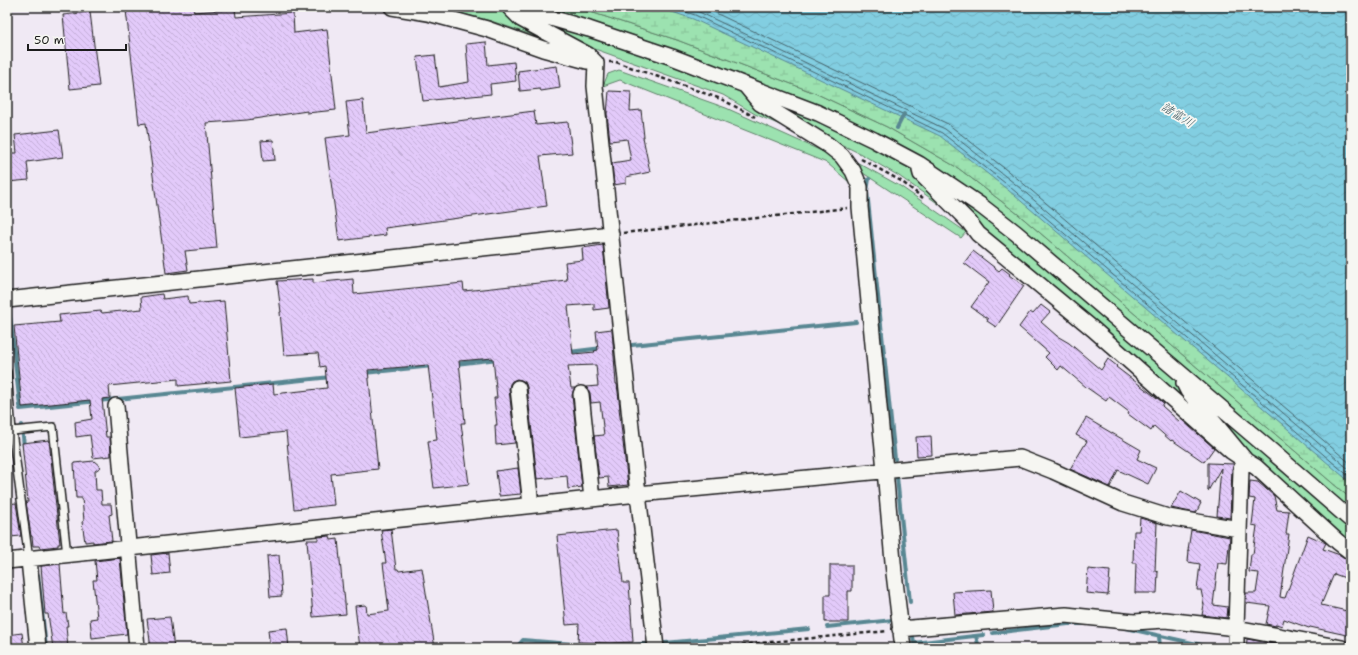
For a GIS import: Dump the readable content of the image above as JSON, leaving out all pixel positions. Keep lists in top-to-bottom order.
{
  "water": ["諸富川"],
  "scale_bar": "50 m"
}
